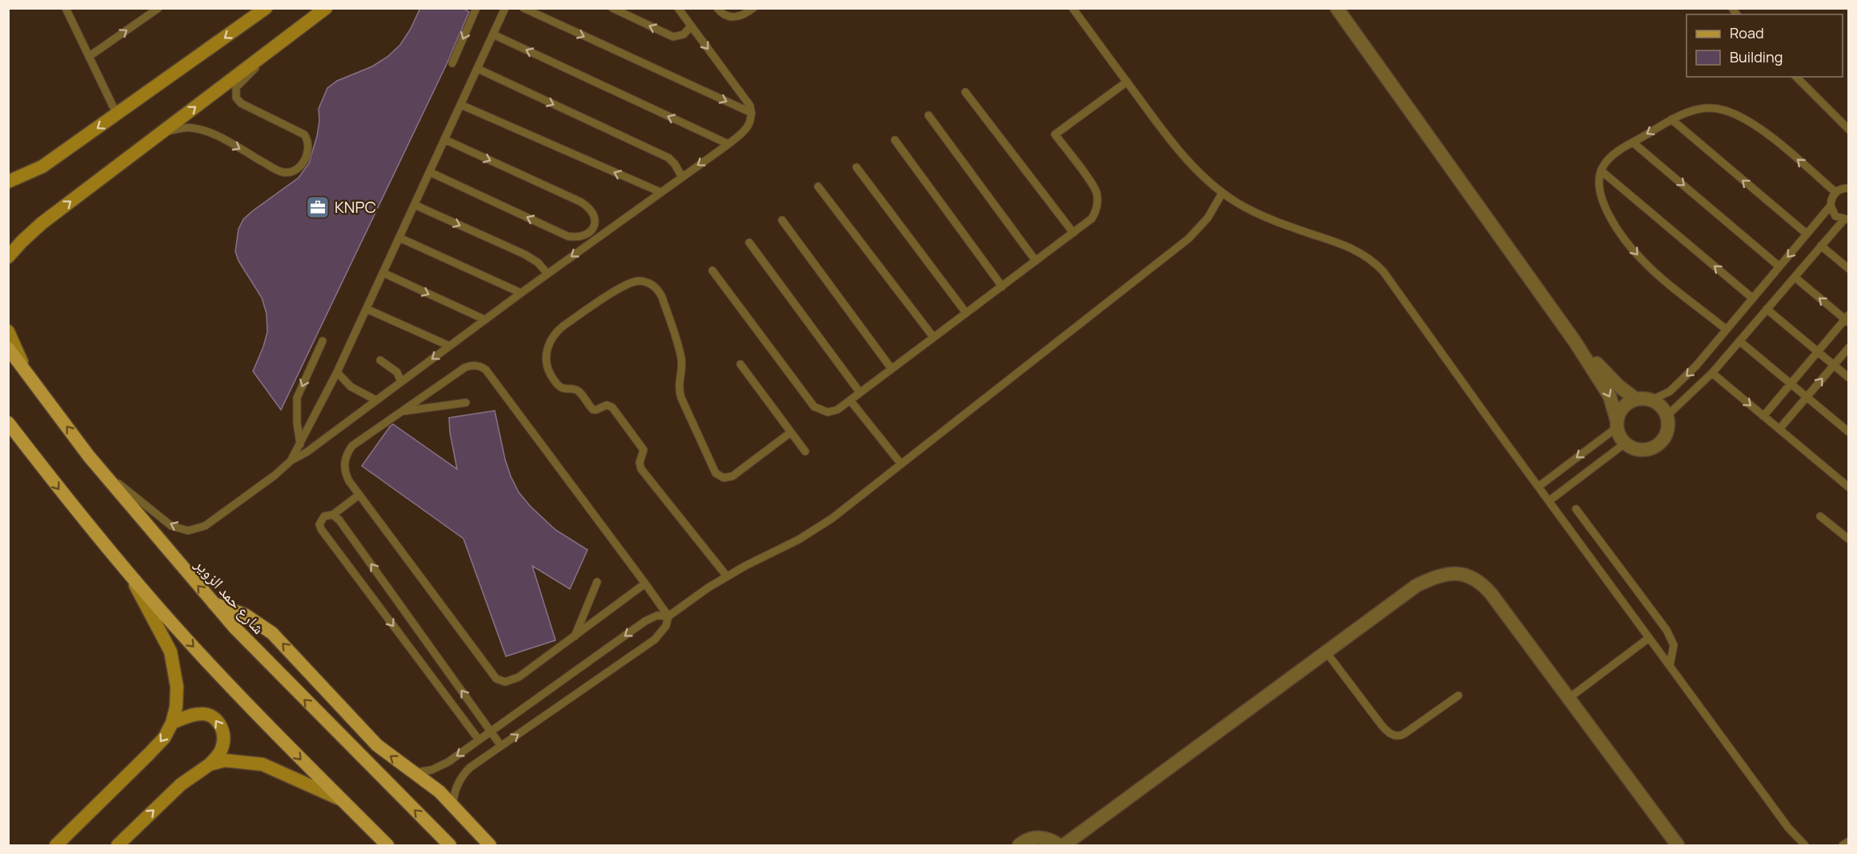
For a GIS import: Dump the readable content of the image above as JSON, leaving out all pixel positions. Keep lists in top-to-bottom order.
{
  "streets": {
    "main road": ["شارع حمد الزوير"]
  },
  "places": {
    "office": ["KNPC"]
  },
  "legend": ["Road", "Building"]
}
